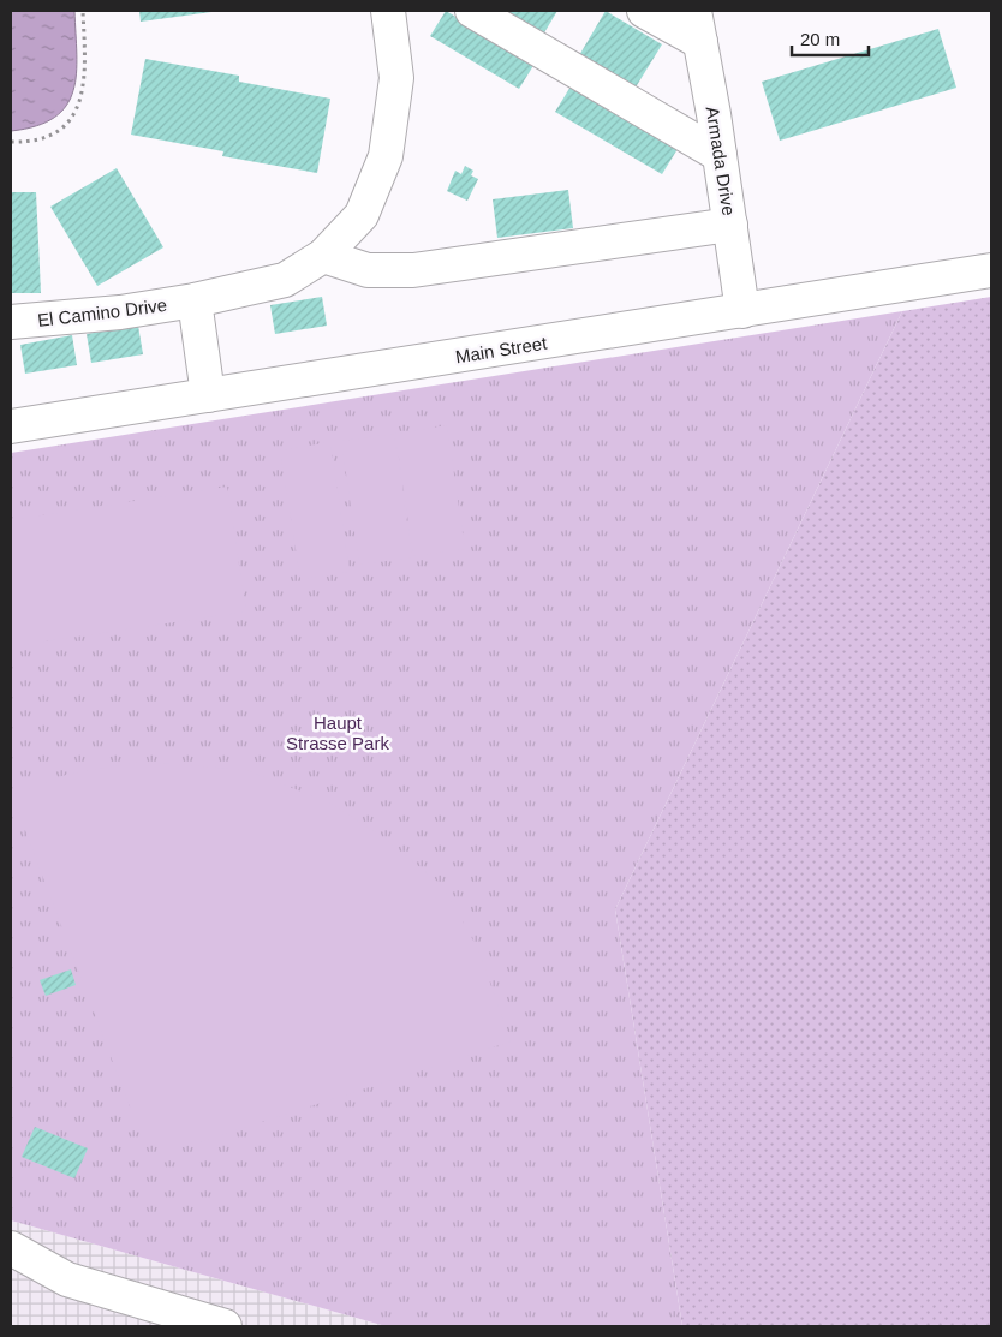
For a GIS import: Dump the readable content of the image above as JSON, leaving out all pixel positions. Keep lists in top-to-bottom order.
{
  "streets": {
    "street": ["Armada Drive", "El Camino Drive", "Main Street"]
  },
  "crossings": [
    ["Armada Drive", "Main Street"]
  ],
  "parks": ["Haupt Strasse Park"],
  "scale_bar": "20 m"
}
